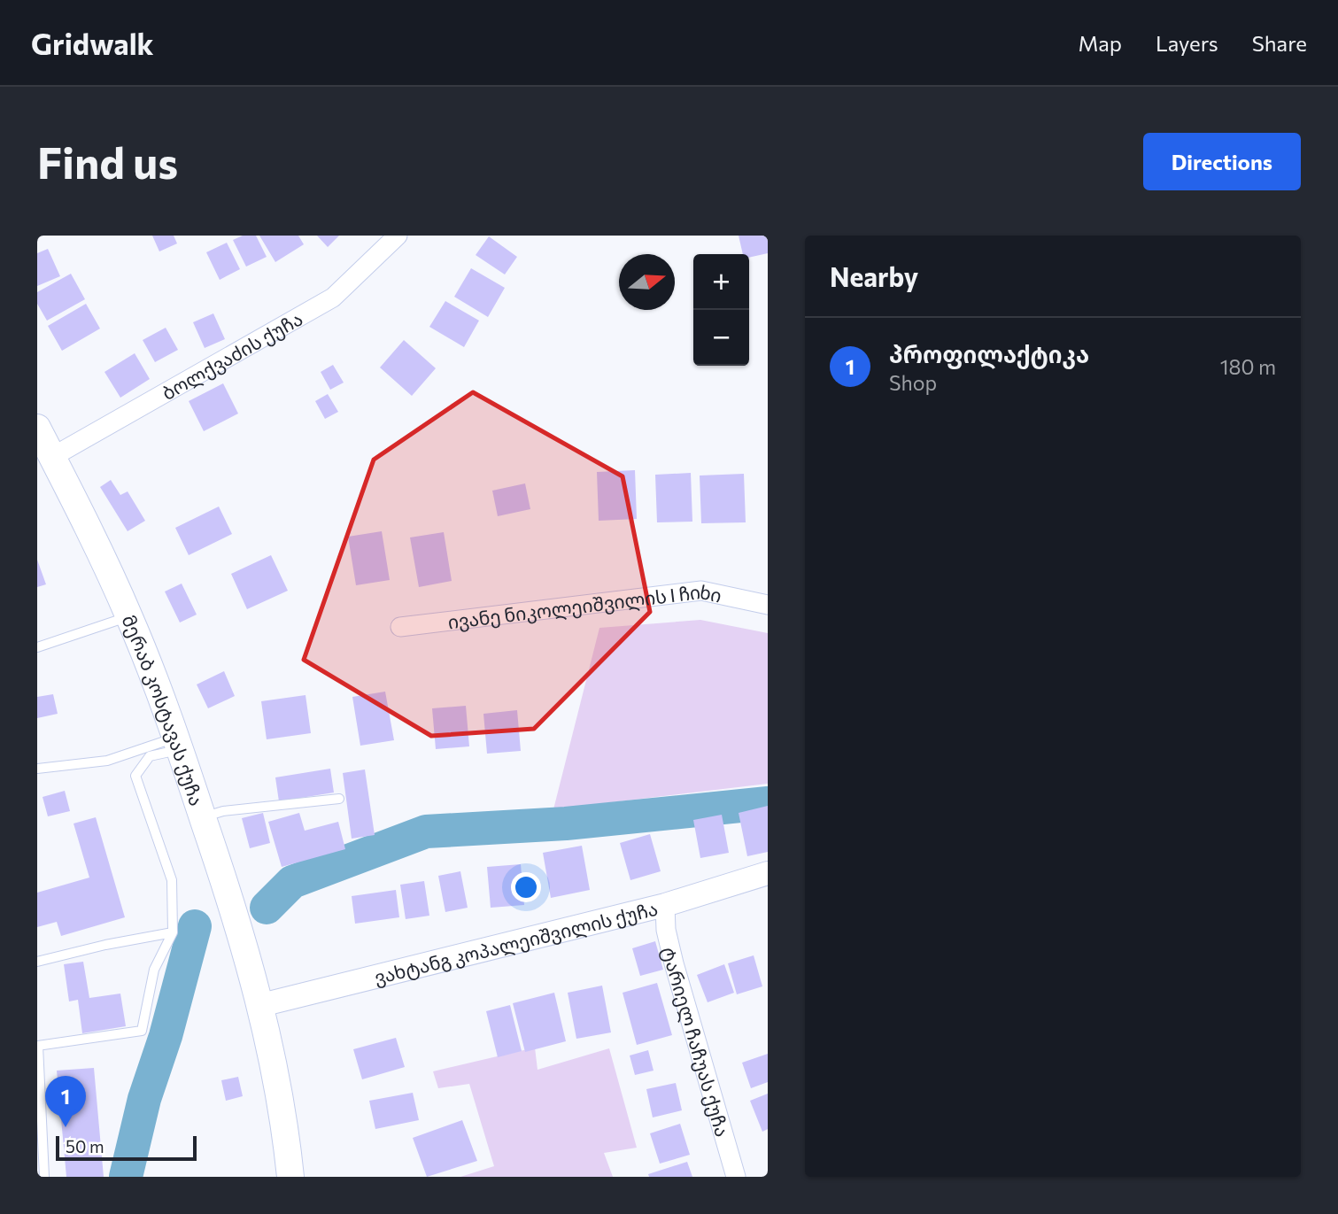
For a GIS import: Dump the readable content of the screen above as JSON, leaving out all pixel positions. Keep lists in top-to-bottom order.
{
  "streets": {
    "main road": ["მერაბ კოსტავას ქუჩა"],
    "street": [
      "ბოლქვაძის ქუჩა",
      "ივანე ნიკოლეიშვილის I ჩიხი",
      "ვახტანგ კოპალეიშვილის ქუჩა",
      "ტარიელ ჩაჩუას ქუჩა"
    ]
  },
  "crossings": [
    ["ბოლქვაძის ქუჩა", "მერაბ კოსტავას ქუჩა"],
    ["მერაბ კოსტავას ქუჩა", "ვახტანგ კოპალეიშვილის ქუჩა"],
    ["ვახტანგ კოპალეიშვილის ქუჩა", "ტარიელ ჩაჩუას ქუჩა"]
  ],
  "scale_bar": "50 m",
  "north": "right",
  "page": {
    "header": "Gridwalk",
    "nav": ["Map", "Layers", "Share"],
    "buttons": "Directions",
    "title": "Find us",
    "heading": "Nearby",
    "map_buttons": ["+", "−"],
    "list": [
      {
        "mark": "1",
        "name": "პროფილაქტიკა",
        "note": "Shop",
        "value": "180 m"
      }
    ],
    "pins": "1",
    "scale": "50 m"
  }
}
